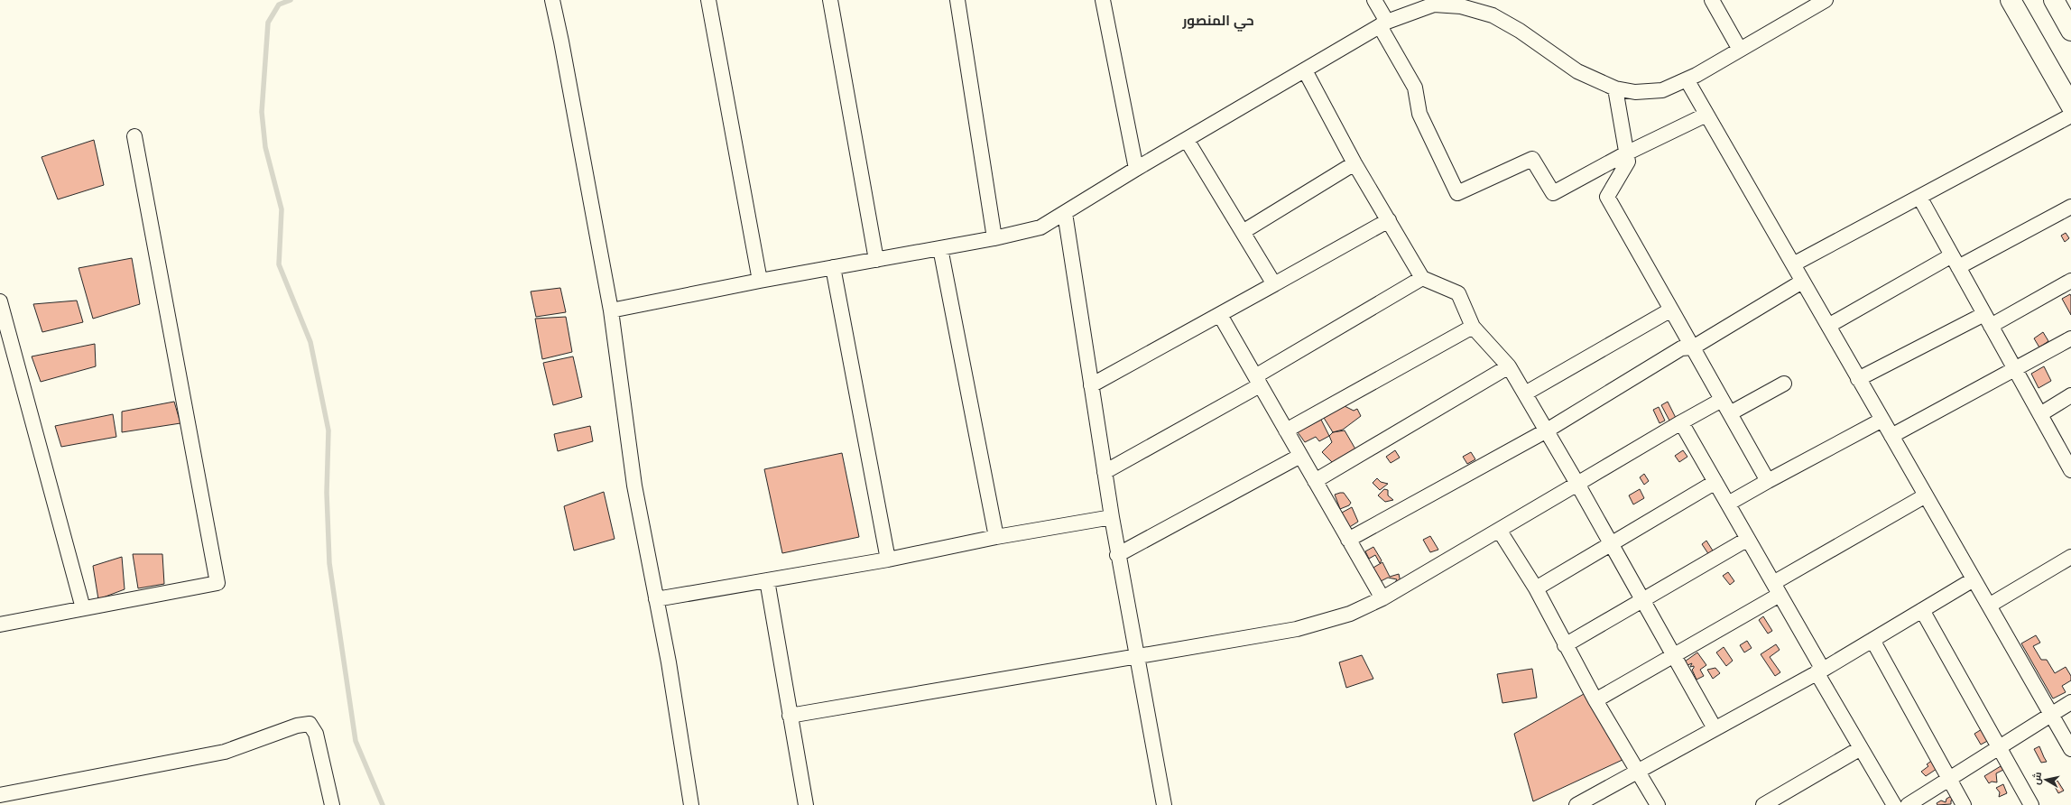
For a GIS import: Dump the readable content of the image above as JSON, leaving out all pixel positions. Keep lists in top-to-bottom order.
{
  "districts": ["حي المنصور"],
  "north": "left"
}
